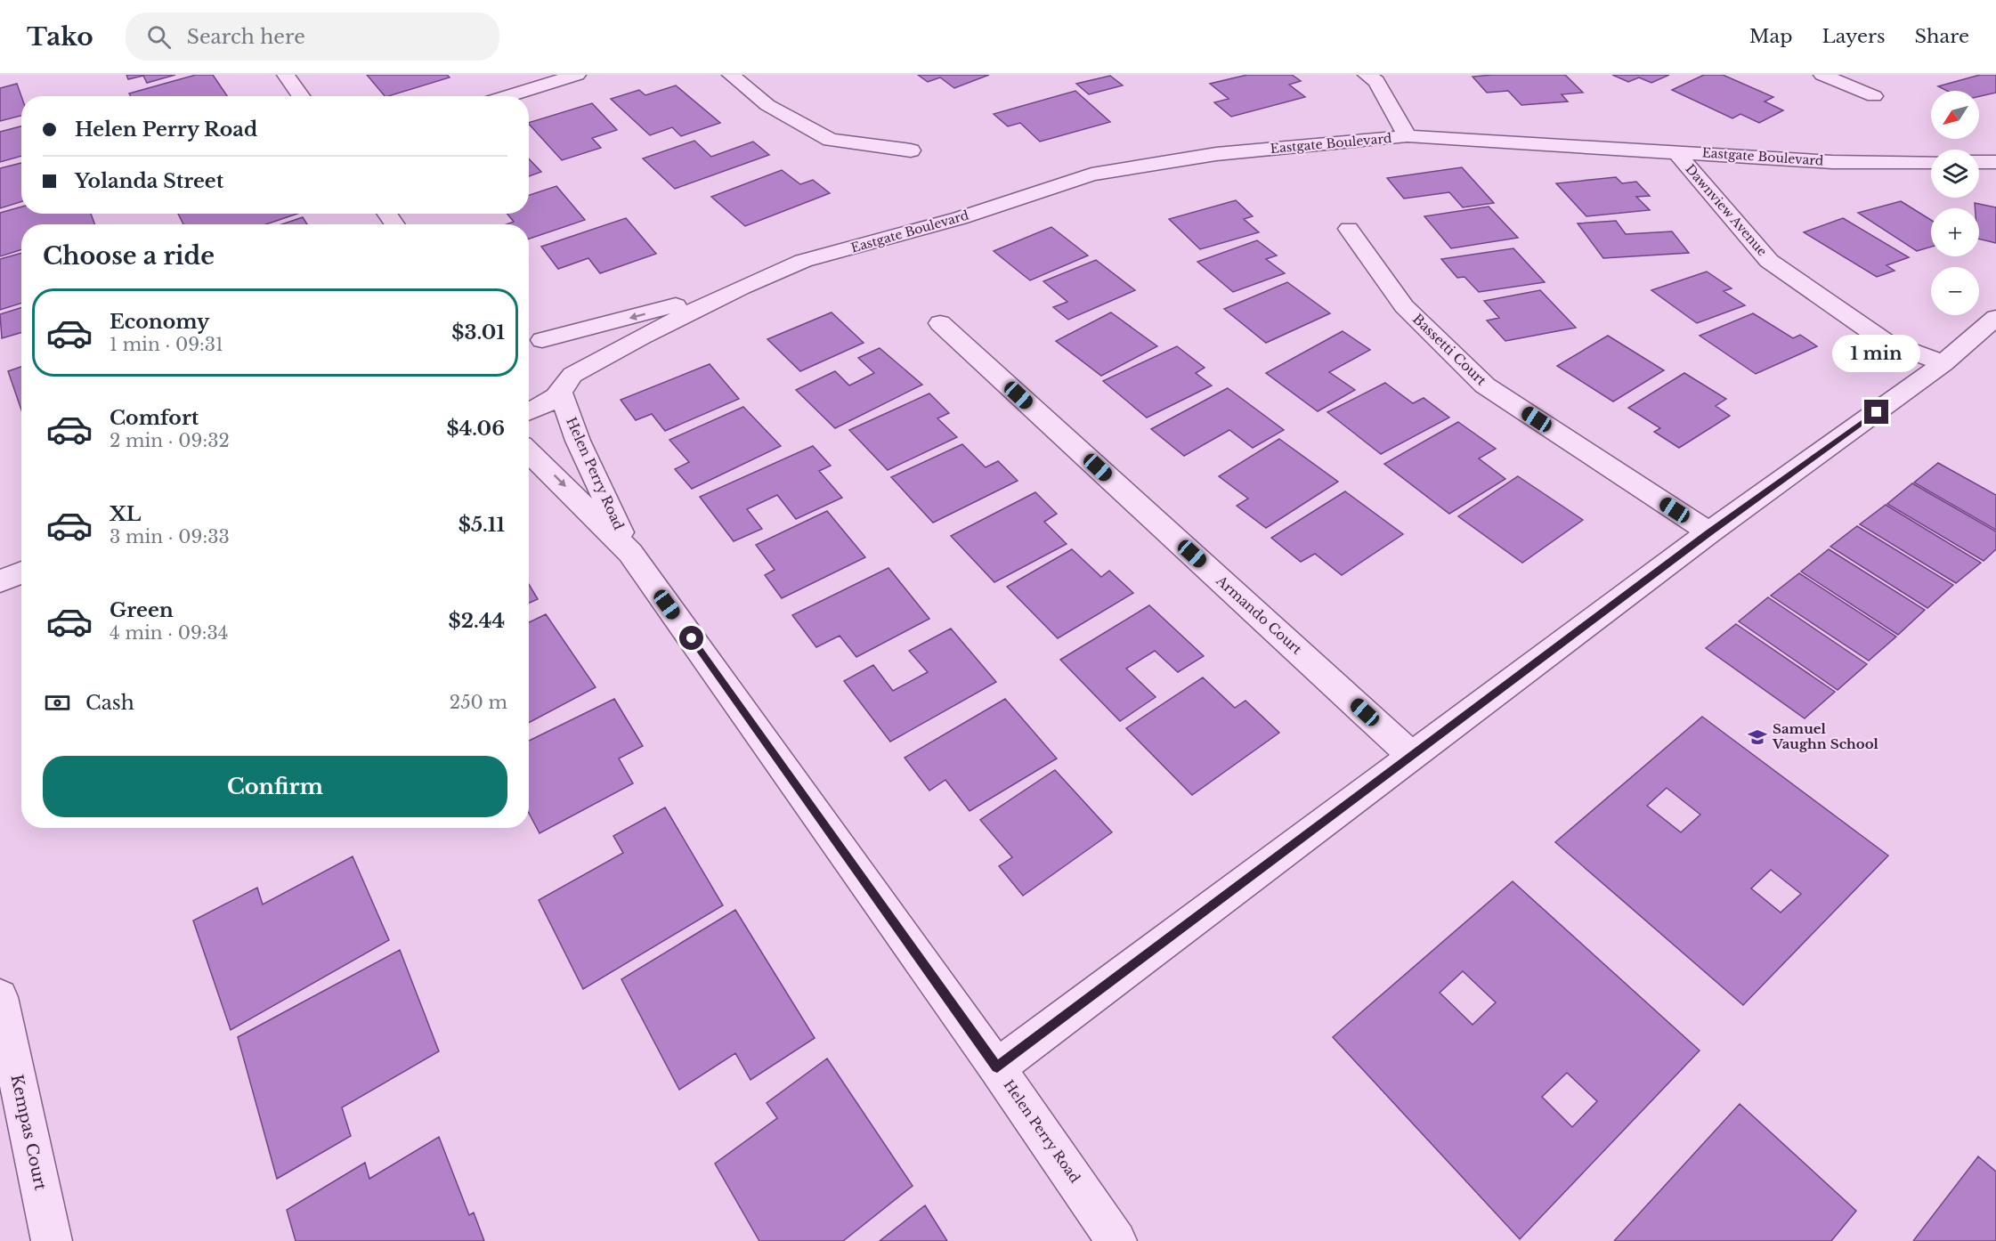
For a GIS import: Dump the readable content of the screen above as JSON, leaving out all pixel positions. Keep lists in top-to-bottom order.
{
  "streets": {
    "street": [
      "Eastgate Boulevard",
      "Dawnview Avenue",
      "Bassetti Court",
      "Helen Perry Road",
      "Armando Court",
      "Kempas Court"
    ]
  },
  "crossings": [
    ["Eastgate Boulevard", "Dawnview Avenue"],
    ["Eastgate Boulevard", "Helen Perry Road"]
  ],
  "places": {
    "school or university": ["Samuel Vaughn School"]
  },
  "north": "bottom left",
  "page": {
    "header": "Tako",
    "search": "Search here",
    "nav": ["Map", "Layers", "Share"],
    "map_buttons": ["+", "−"],
    "banner": ["Helen Perry Road", "Yolanda Street"],
    "heading": "Choose a ride",
    "list": [
      {
        "name": "Economy",
        "note": "1 min · 09:31",
        "value": "$3.01"
      },
      {
        "name": "Comfort",
        "note": "2 min · 09:32",
        "value": "$4.06"
      },
      {
        "name": "XL",
        "note": "3 min · 09:33",
        "value": "$5.11"
      },
      {
        "name": "Green",
        "note": "4 min · 09:34",
        "value": "$2.44"
      }
    ],
    "bubble": "1 min",
    "pay": ["Cash", "250 m"],
    "buttons": "Confirm"
  }
}
